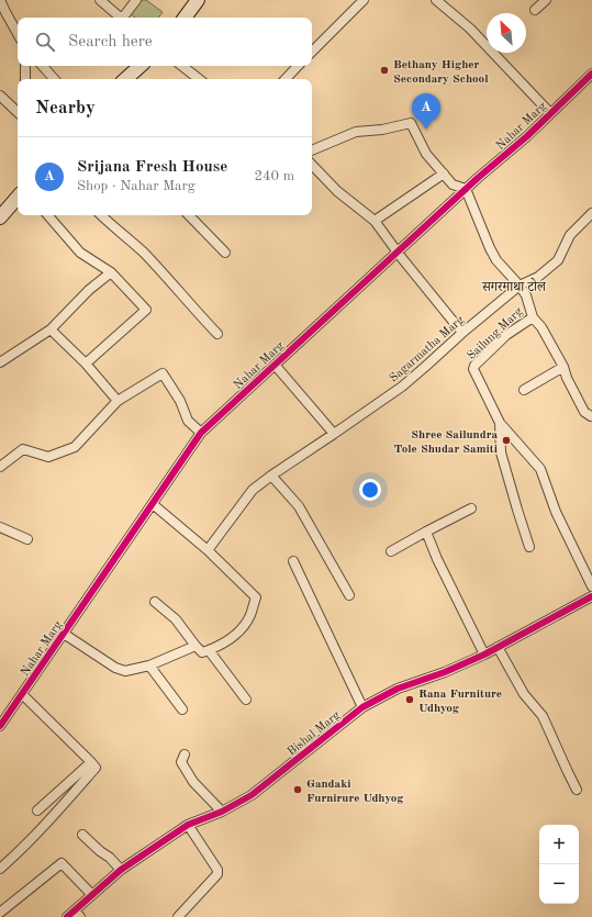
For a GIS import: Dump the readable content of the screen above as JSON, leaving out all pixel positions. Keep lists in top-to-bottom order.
{
  "streets": {
    "street": [
      "Nahar Marg",
      "Sailung Marg",
      "Sagarmatha Marg",
      "Bishal Marg"
    ]
  },
  "crossings": [
    ["Nahar Marg", "Sailung Marg"],
    ["Sailung Marg", "Sagarmatha Marg"]
  ],
  "districts": ["सगरमाथा टोल"],
  "places": [
    "Bethany Higher Secondary School",
    "Shree Sailundra Tole Shudar Samiti",
    "Rana Furniture Udhyog",
    "Gandaki Furnirure Udhyog"
  ],
  "north": "top left",
  "page": {
    "search": "Search here",
    "heading": "Nearby",
    "pins": "A",
    "list": [
      {
        "mark": "A",
        "name": "Srijana Fresh House",
        "note": "Shop · Nahar Marg",
        "value": "240 m"
      }
    ],
    "map_buttons": ["+", "−"]
  }
}
